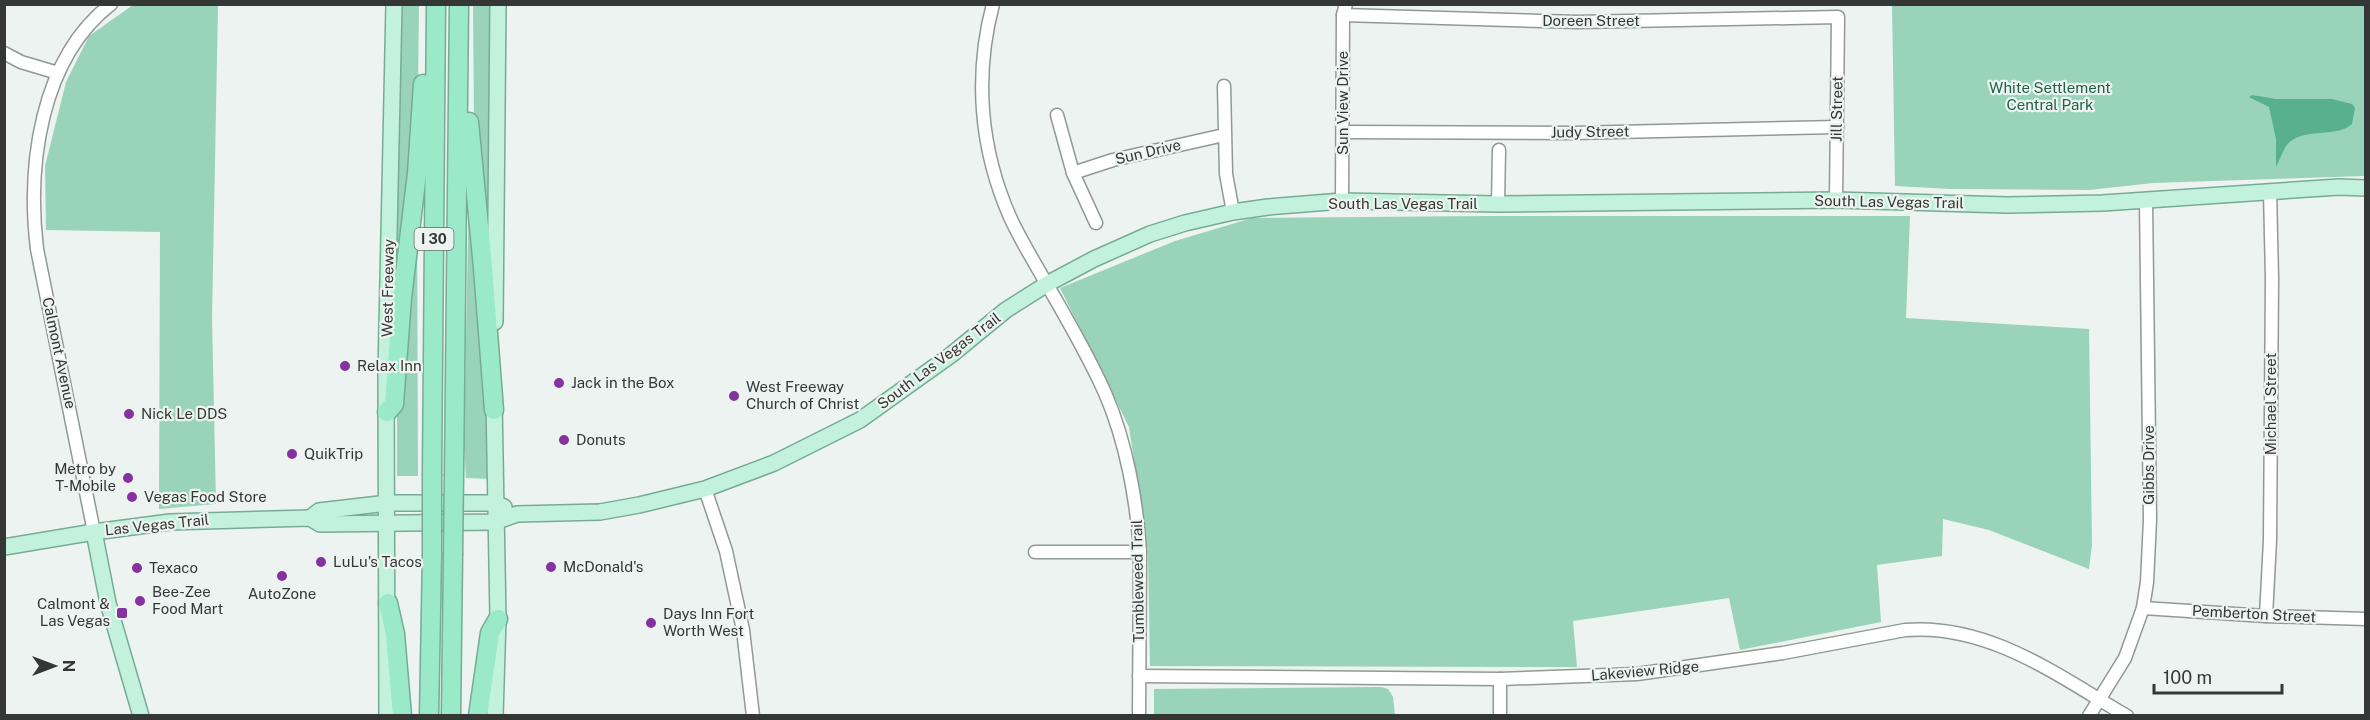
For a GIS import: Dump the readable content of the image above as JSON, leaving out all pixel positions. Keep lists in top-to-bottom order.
{
  "streets": {
    "highway": ["I 30"],
    "main road": [
      "South Las Vegas Trail",
      "West Freeway",
      "Calmont Avenue",
      "Las Vegas Trail"
    ],
    "street": [
      "Doreen Street",
      "Sun View Drive",
      "Jill Street",
      "Judy Street",
      "Sun Drive",
      "Michael Street",
      "Gibbs Drive",
      "Tumbleweed Trail",
      "Pemberton Street",
      "Lakeview Ridge"
    ]
  },
  "crossings": [
    ["Doreen Street", "Sun View Drive"],
    ["Doreen Street", "Jill Street"],
    ["Sun View Drive", "Judy Street"],
    ["Sun View Drive", "South Las Vegas Trail"],
    ["Jill Street", "Judy Street"],
    ["Jill Street", "South Las Vegas Trail"],
    ["South Las Vegas Trail", "Michael Street"],
    ["South Las Vegas Trail", "Gibbs Drive"],
    ["South Las Vegas Trail", "Las Vegas Trail"],
    ["South Las Vegas Trail", "Tumbleweed Trail"],
    ["West Freeway", "Las Vegas Trail"],
    ["Calmont Avenue", "Las Vegas Trail"],
    ["Michael Street", "Pemberton Street"],
    ["Gibbs Drive", "Pemberton Street"],
    ["Gibbs Drive", "Lakeview Ridge"],
    ["Tumbleweed Trail", "Lakeview Ridge"]
  ],
  "parks": ["White Settlement Central Park"],
  "places": {
    "other": [
      "Relax Inn",
      "Jack in the Box",
      "West Freeway Church of Christ",
      "Nick Le DDS",
      "Donuts",
      "QuikTrip",
      "Metro by T-Mobile",
      "Vegas Food Store",
      "LuLu's Tacos",
      "McDonald's",
      "Texaco",
      "AutoZone",
      "Bee-Zee Food Mart",
      "Days Inn Fort Worth West"
    ],
    "transit": ["Calmont & Las Vegas"]
  },
  "scale_bar": "100 m",
  "north": "right"
}
